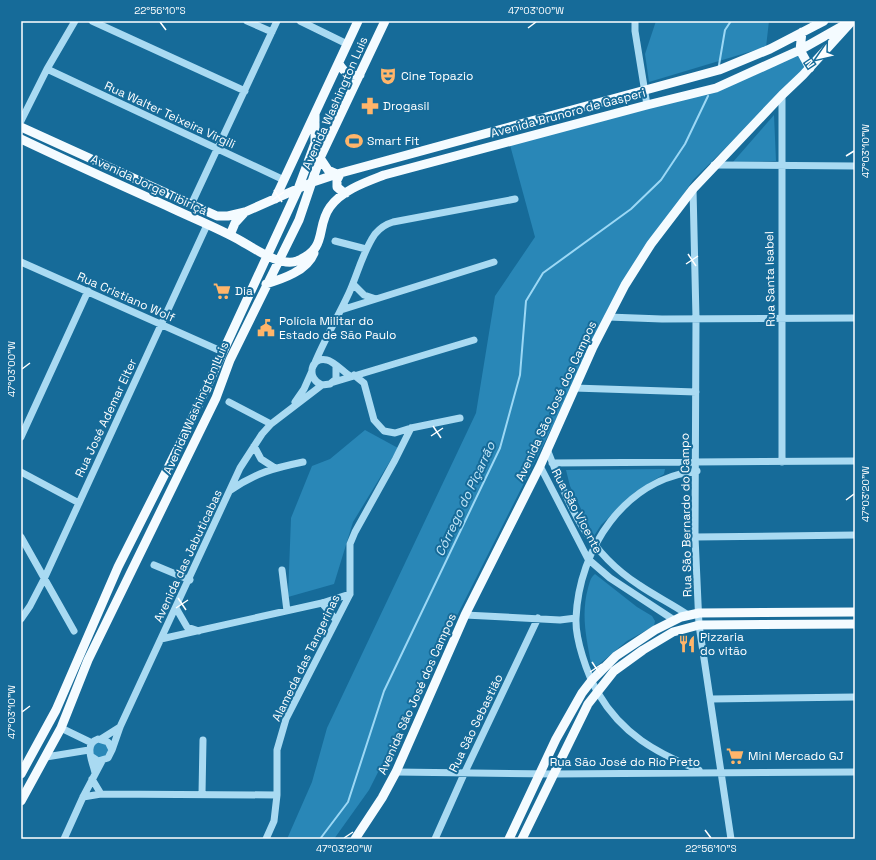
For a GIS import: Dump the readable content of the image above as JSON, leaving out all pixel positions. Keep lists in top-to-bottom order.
{
  "streets": {
    "main road": [
      "Avenida Washington Luis",
      "Avenida Brunoro de Gasperi",
      "Avenida Jorge Tibiriçá",
      "Avenida São José dos Campos"
    ],
    "street": [
      "Rua Walter Teixeira Virgili",
      "Rua Santa Isabel",
      "Rua Cristiano Wolf",
      "Rua José Ademar Elter",
      "Rua São Vicente",
      "Rua São Bernardo do Campo",
      "Avenida das Jabuticabas",
      "Alameda das Tangerinas",
      "Rua São Sebastião",
      "Rua São José do Rio Preto"
    ]
  },
  "crossings": [
    ["Avenida Washington Luis", "Avenida Brunoro de Gasperi"],
    ["Avenida Washington Luis", "Avenida Jorge Tibiriçá"],
    ["Avenida Washington Luis", "Rua Cristiano Wolf"],
    ["Avenida Brunoro de Gasperi", "Avenida Jorge Tibiriçá"],
    ["Avenida Brunoro de Gasperi", "Avenida São José dos Campos"],
    ["Avenida Jorge Tibiriçá", "Rua José Ademar Elter"],
    ["Rua Santa Isabel", "Avenida São José dos Campos"],
    ["Rua Cristiano Wolf", "Rua José Ademar Elter"],
    ["Avenida São José dos Campos", "Rua São Vicente"],
    ["Avenida São José dos Campos", "Rua São Bernardo do Campo"],
    ["Avenida São José dos Campos", "Rua São José do Rio Preto"],
    ["Rua São Bernardo do Campo", "Rua São José do Rio Preto"],
    ["Rua São Sebastião", "Rua São José do Rio Preto"]
  ],
  "water": ["Córrego do Piçarrão"],
  "places": {
    "theatre": ["Cine Topazio"],
    "pharmacy": ["Drogasil"],
    "sports": ["Smart Fit"],
    "supermarket": ["Dia", "Mini Mercado GJ"],
    "public building": ["Polícia Militar do Estado de São Paulo"],
    "restaurant": ["Pizzaria do vitão"]
  },
  "north": "bottom left",
  "coordinates": [
    "22°56'10\"S",
    "47°03'00\"W",
    "47°03'10\"W",
    "47°03'20\"W"
  ]
}
